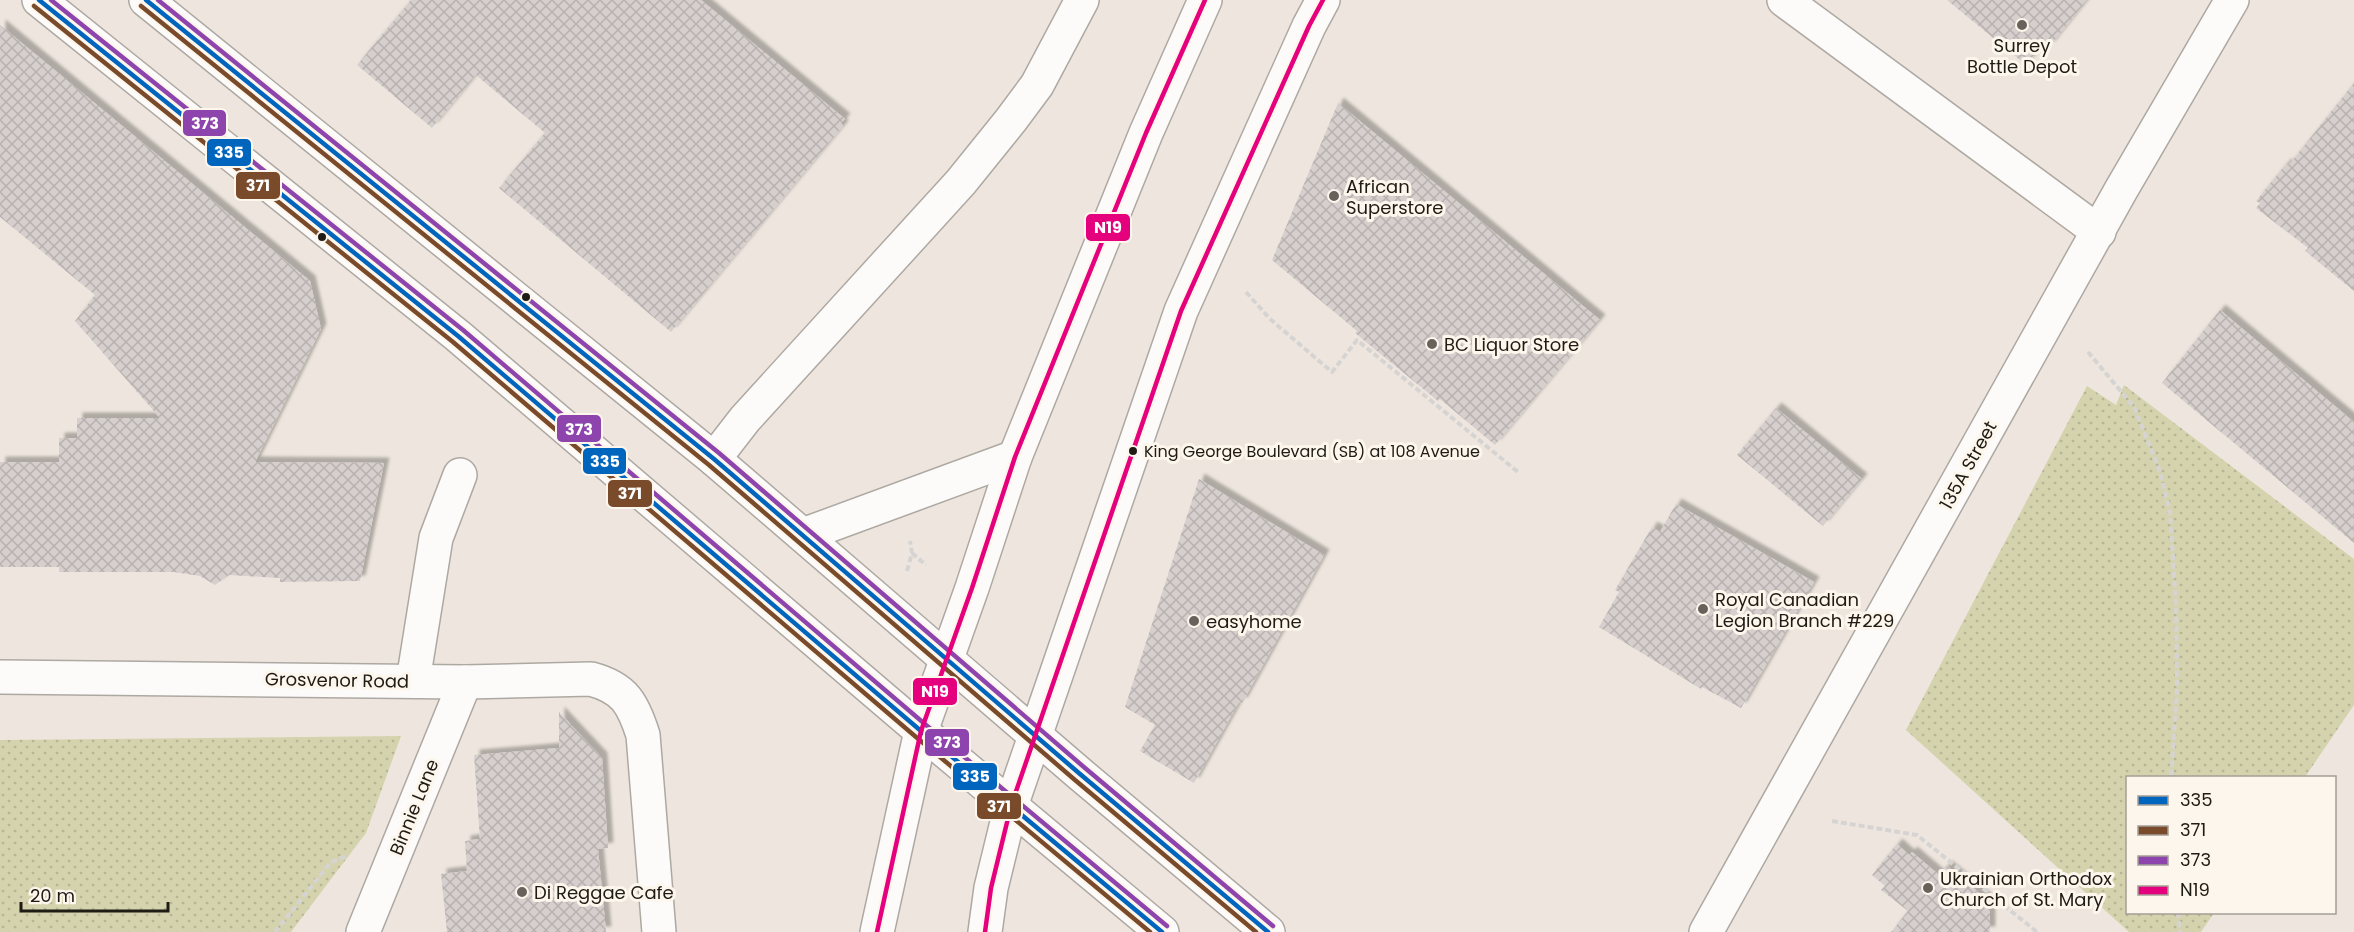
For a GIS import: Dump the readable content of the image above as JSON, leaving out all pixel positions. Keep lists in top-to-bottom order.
{
  "streets": {
    "main road": ["135A Street", "Grosvenor Road", "Binnie Lane"]
  },
  "crossings": [
    ["Grosvenor Road", "Binnie Lane"]
  ],
  "places": [
    "Surrey Bottle Depot",
    "African Superstore",
    "BC Liquor Store",
    "King George Boulevard (SB) at 108 Avenue",
    "Royal Canadian Legion Branch #229",
    "easyhome",
    "Ukrainian Orthodox Church of St. Mary",
    "Di Reggae Cafe"
  ],
  "lines": [
    "transit line 335",
    "transit line 373",
    "transit line N19",
    "transit line 371"
  ],
  "legend": [
    "335",
    "371",
    "373",
    "N19"
  ],
  "scale_bar": "20 m"
}
